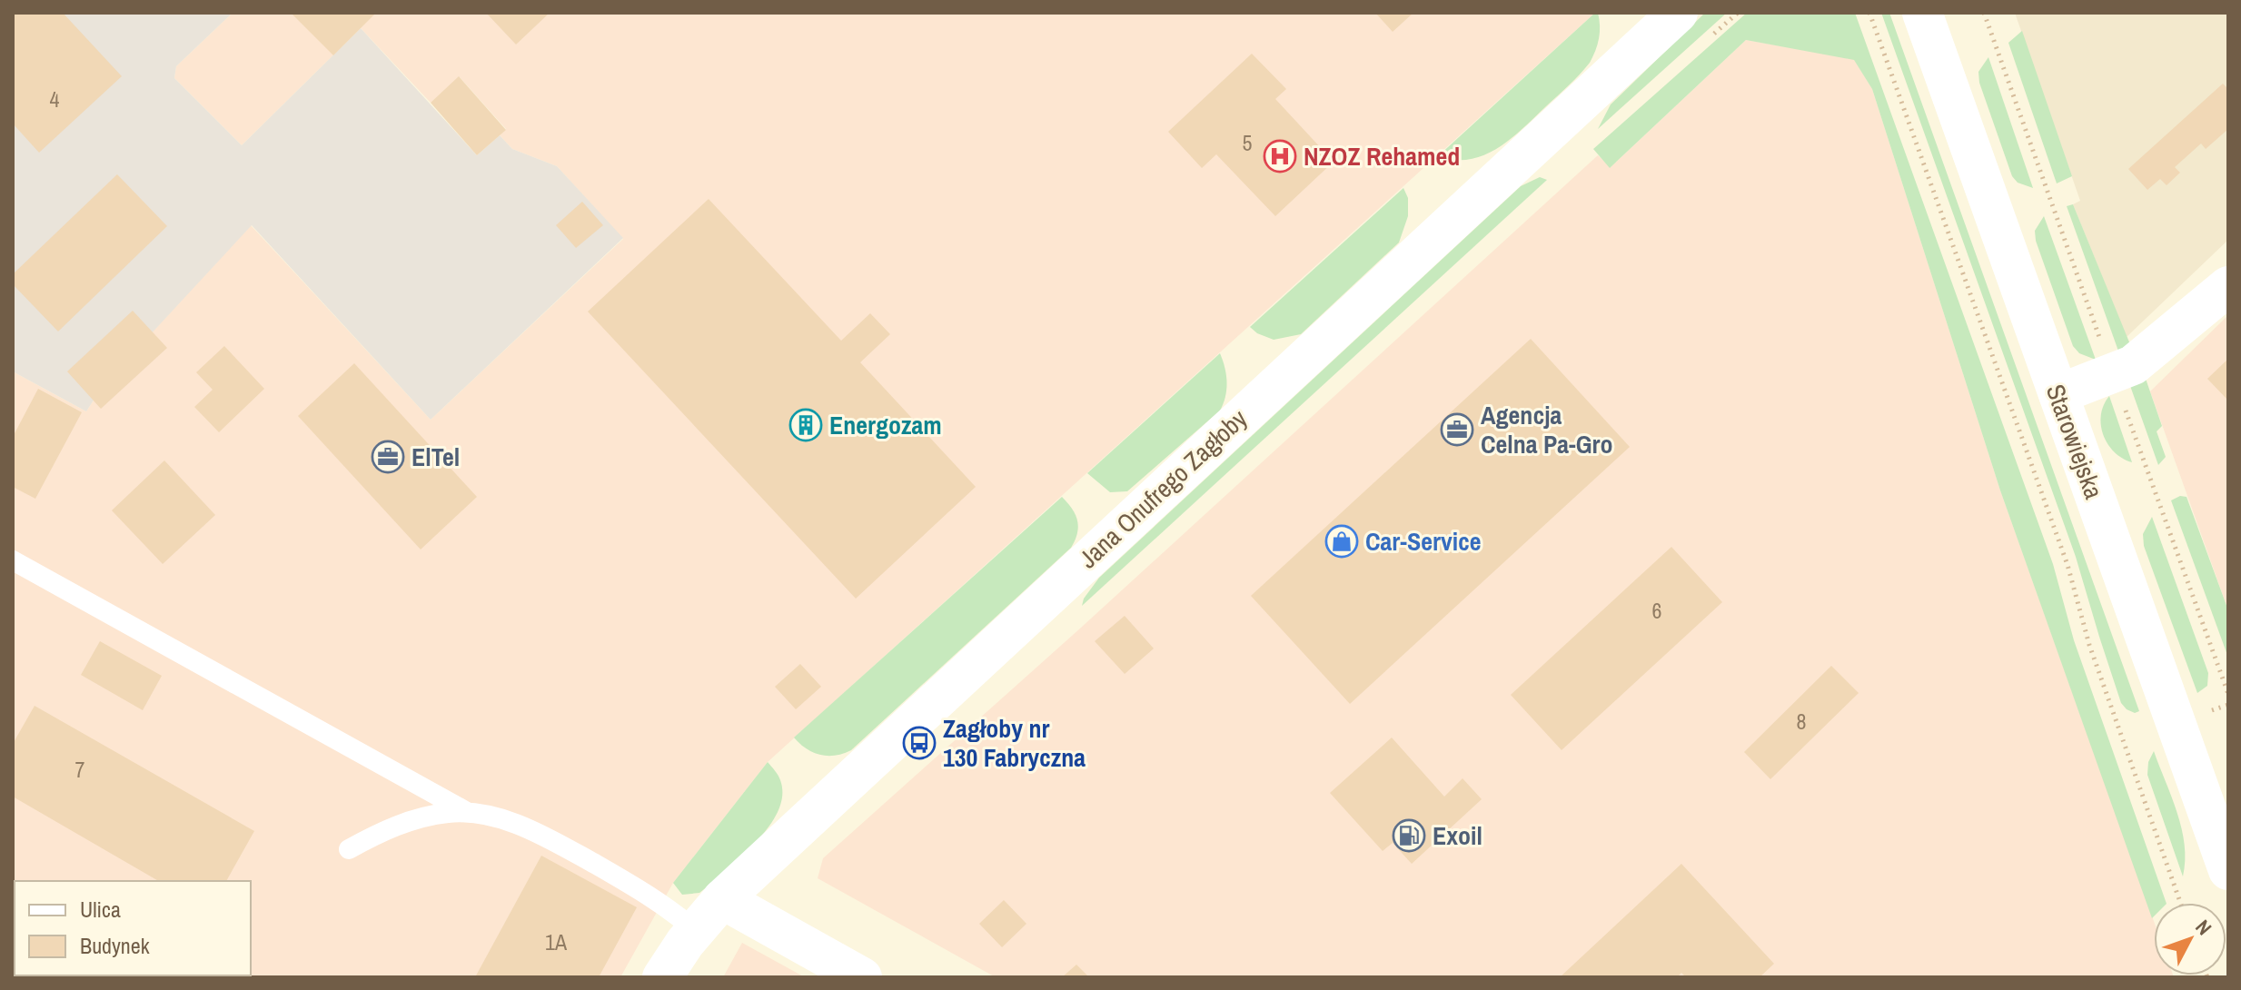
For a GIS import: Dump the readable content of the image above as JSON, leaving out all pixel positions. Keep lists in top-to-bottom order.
{
  "streets": {
    "street": ["Starowiejska", "Jana Onufrego Zagłoby"]
  },
  "places": {
    "hospital": ["NZOZ Rehamed"],
    "building": ["Energozam"],
    "office": ["Agencja Celna Pa-Gro", "ElTel"],
    "shop": ["Car-Service"],
    "bus stop": ["Zagłoby nr 130 Fabryczna"],
    "fuel station": ["Exoil"]
  },
  "house_numbers": [
    "4",
    "5",
    "6",
    "8",
    "7",
    "1A"
  ],
  "legend": ["Ulica", "Budynek"],
  "north": "top right"
}
